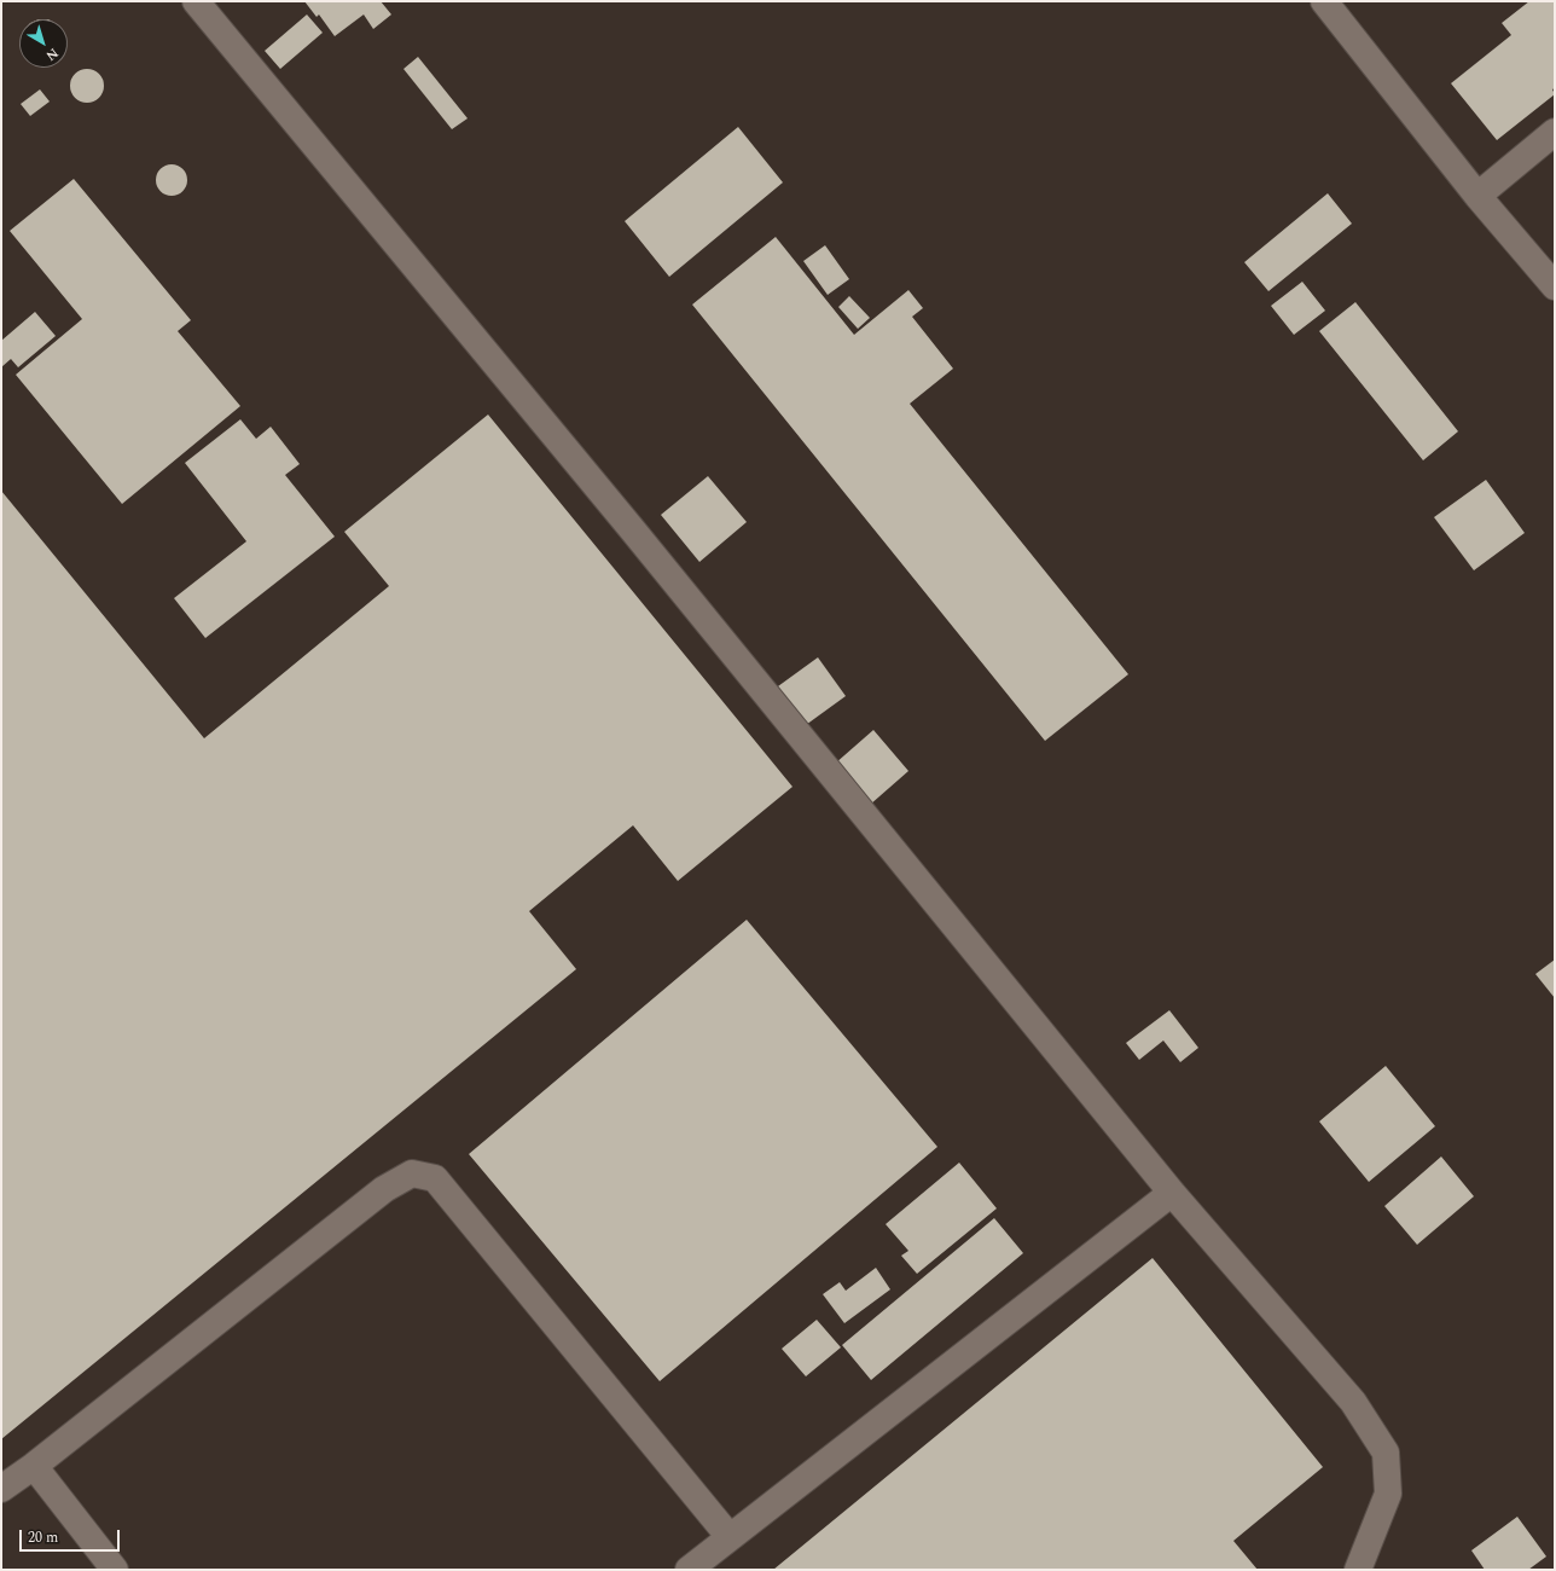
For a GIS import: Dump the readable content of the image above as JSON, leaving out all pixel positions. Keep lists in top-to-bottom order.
{
  "scale_bar": "20 m",
  "north": "bottom right"
}
